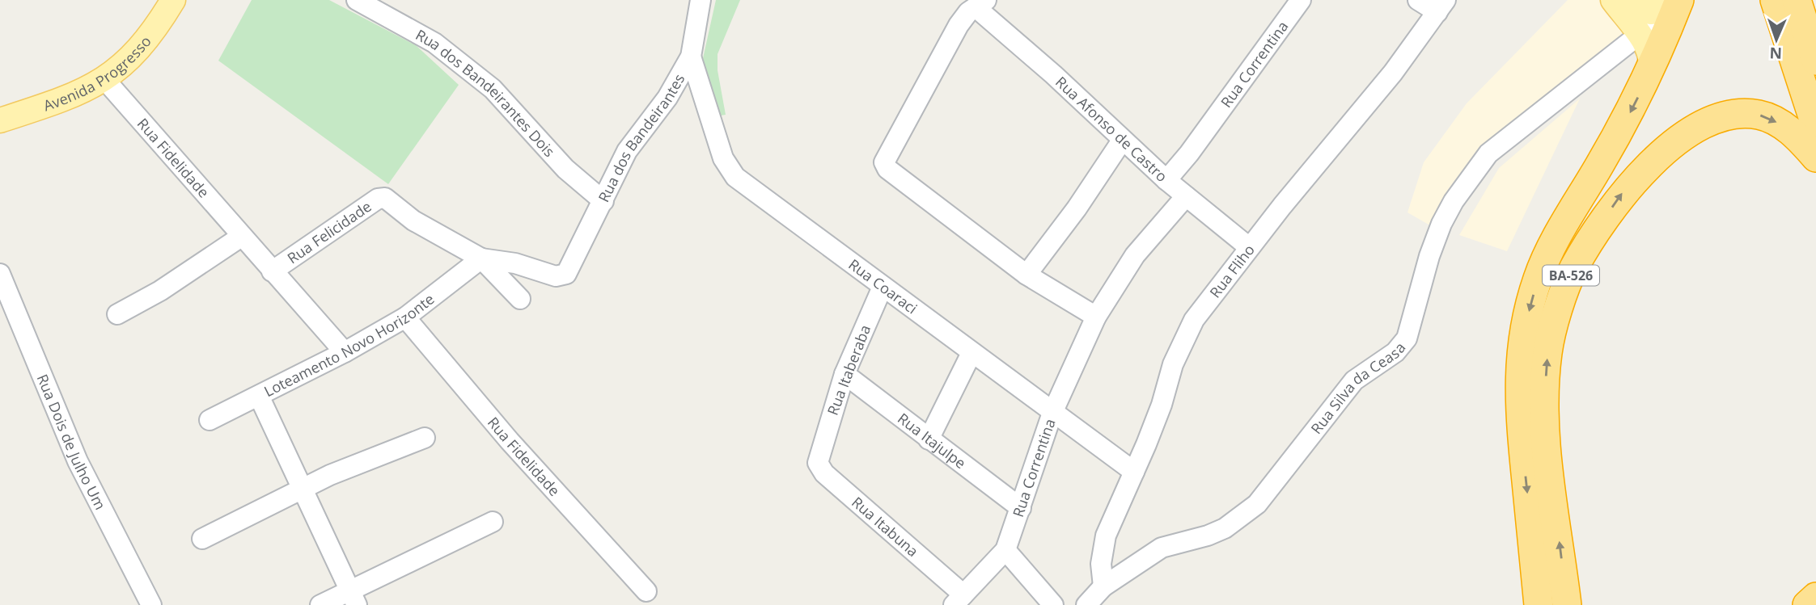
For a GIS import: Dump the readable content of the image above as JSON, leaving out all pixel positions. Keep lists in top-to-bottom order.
{
  "streets": {
    "highway": ["BA-526"],
    "main road": ["Avenida Progresso"],
    "street": [
      "Rua Correntina",
      "Rua dos Bandeirantes Dois",
      "Rua Afonso de Castro",
      "Rua dos Bandeirantes",
      "Rua Fidelidade",
      "Rua Felicidade",
      "Rua Fliho",
      "Rua Coaraci",
      "Loteamento Novo Horizonte",
      "Rua Itaberaba",
      "Rua Silva da Ceasa",
      "Rua Dois de Julho Um",
      "Rua Itajulpe",
      "Rua Itabuna"
    ]
  },
  "crossings": [
    ["Rua Correntina", "Rua Afonso de Castro"],
    ["Rua Correntina", "Rua Coaraci"],
    ["Rua Correntina", "Rua Itajulpe"],
    ["Rua Correntina", "Rua Itabuna"],
    ["Avenida Progresso", "Rua Fidelidade"],
    ["Rua dos Bandeirantes Dois", "Rua dos Bandeirantes"],
    ["Rua Afonso de Castro", "Rua Fliho"],
    ["Rua dos Bandeirantes", "Rua Felicidade"],
    ["Rua dos Bandeirantes", "Rua Coaraci"],
    ["Rua dos Bandeirantes", "Loteamento Novo Horizonte"],
    ["Rua Fidelidade", "Rua Felicidade"],
    ["Rua Fidelidade", "Loteamento Novo Horizonte"],
    ["Rua Felicidade", "Loteamento Novo Horizonte"],
    ["Rua Fliho", "Rua Coaraci"],
    ["Rua Fliho", "Rua Silva da Ceasa"],
    ["Rua Coaraci", "Rua Itaberaba"],
    ["Rua Itaberaba", "Rua Itajulpe"],
    ["Rua Itaberaba", "Rua Itabuna"]
  ],
  "north": "bottom"
}
